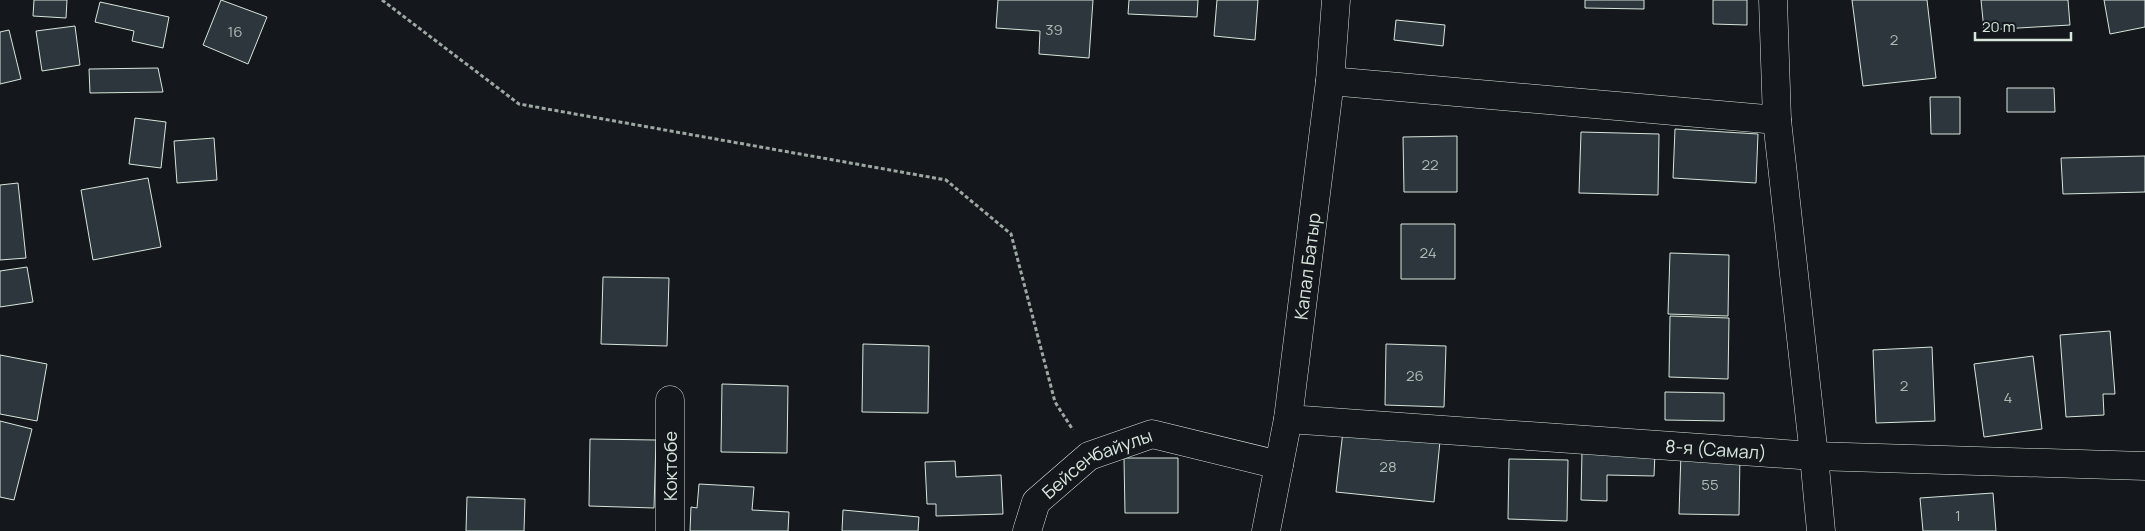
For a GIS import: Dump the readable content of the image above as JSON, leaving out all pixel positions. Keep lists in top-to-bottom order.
{
  "streets": {
    "street": [
      "Капал Батыр",
      "8-я (Самал)",
      "Коктобе",
      "Бейсенбайулы"
    ]
  },
  "crossings": [
    ["Капал Батыр", "8-я (Самал)"],
    ["Капал Батыр", "Бейсенбайулы"]
  ],
  "house_numbers": [
    "39",
    "16",
    "2",
    "22",
    "24",
    "26",
    "2",
    "4",
    "28",
    "55",
    "1"
  ],
  "scale_bar": "20 m"
}
